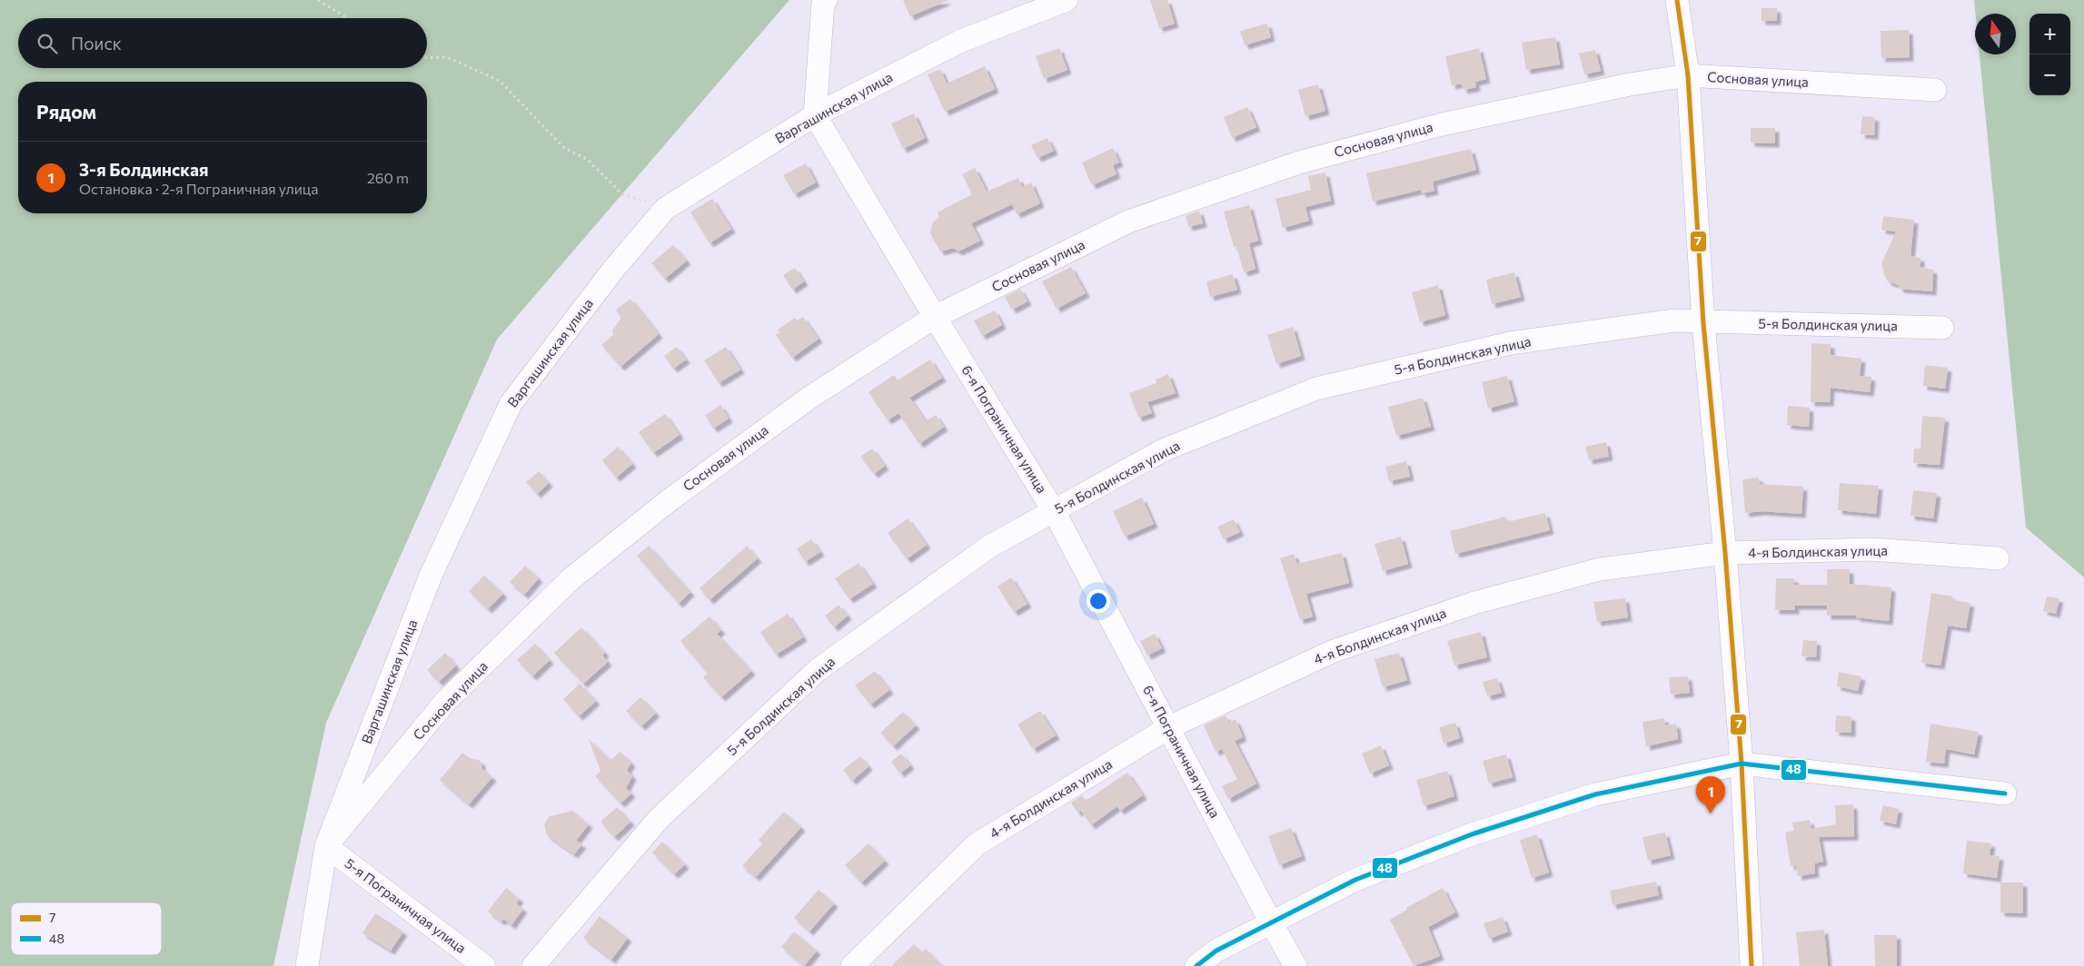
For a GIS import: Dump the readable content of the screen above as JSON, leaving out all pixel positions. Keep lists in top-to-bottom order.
{
  "streets": {
    "street": [
      "Сосновая улица",
      "Варгашинская улица",
      "5-я Болдинская улица",
      "6-я Пограничная улица",
      "4-я Болдинская улица",
      "5-я Пограничная улица"
    ]
  },
  "crossings": [
    ["Сосновая улица", "Варгашинская улица"],
    ["Сосновая улица", "6-я Пограничная улица"],
    ["Сосновая улица", "5-я Пограничная улица"],
    ["Варгашинская улица", "6-я Пограничная улица"],
    ["Варгашинская улица", "5-я Пограничная улица"],
    ["5-я Болдинская улица", "6-я Пограничная улица"],
    ["6-я Пограничная улица", "4-я Болдинская улица"]
  ],
  "lines": ["transit line 7", "transit line 48"],
  "legend": ["7", "48"],
  "north": "top",
  "page": {
    "map_buttons": ["+", "−"],
    "search": "Поиск",
    "heading": "Рядом",
    "list": [
      {
        "mark": "1",
        "name": "3-я Болдинская",
        "note": "Остановка · 2-я Пограничная улица",
        "value": "260 m"
      }
    ],
    "pins": "1"
  }
}
